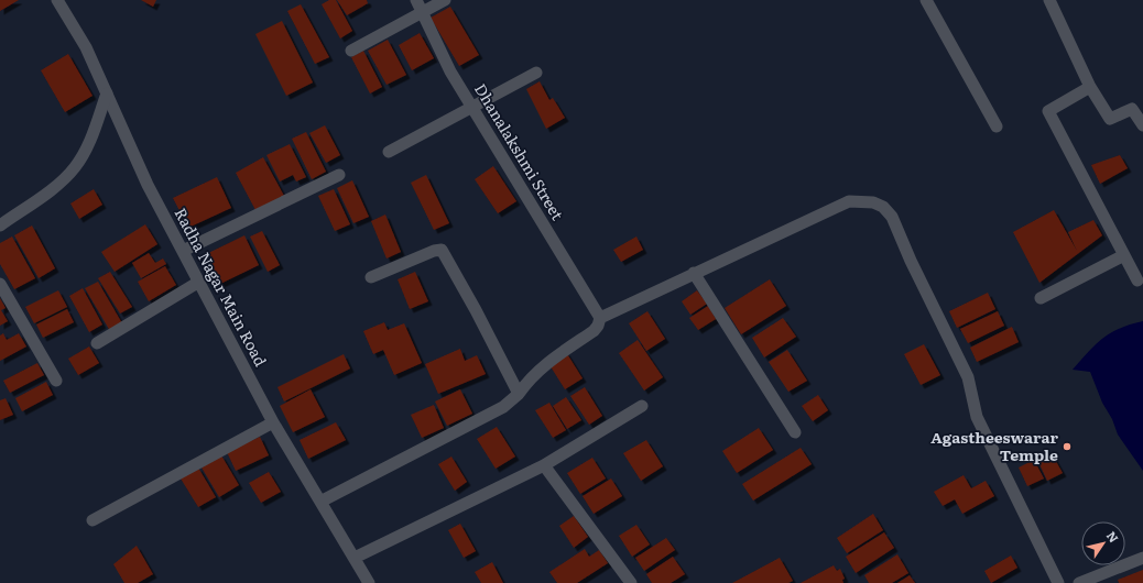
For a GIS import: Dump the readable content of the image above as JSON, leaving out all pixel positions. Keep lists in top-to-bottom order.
{
  "streets": {
    "street": ["Dhanalakshmi Street", "Radha Nagar Main Road"]
  },
  "places": ["Agastheeswarar Temple"],
  "north": "top right"
}
